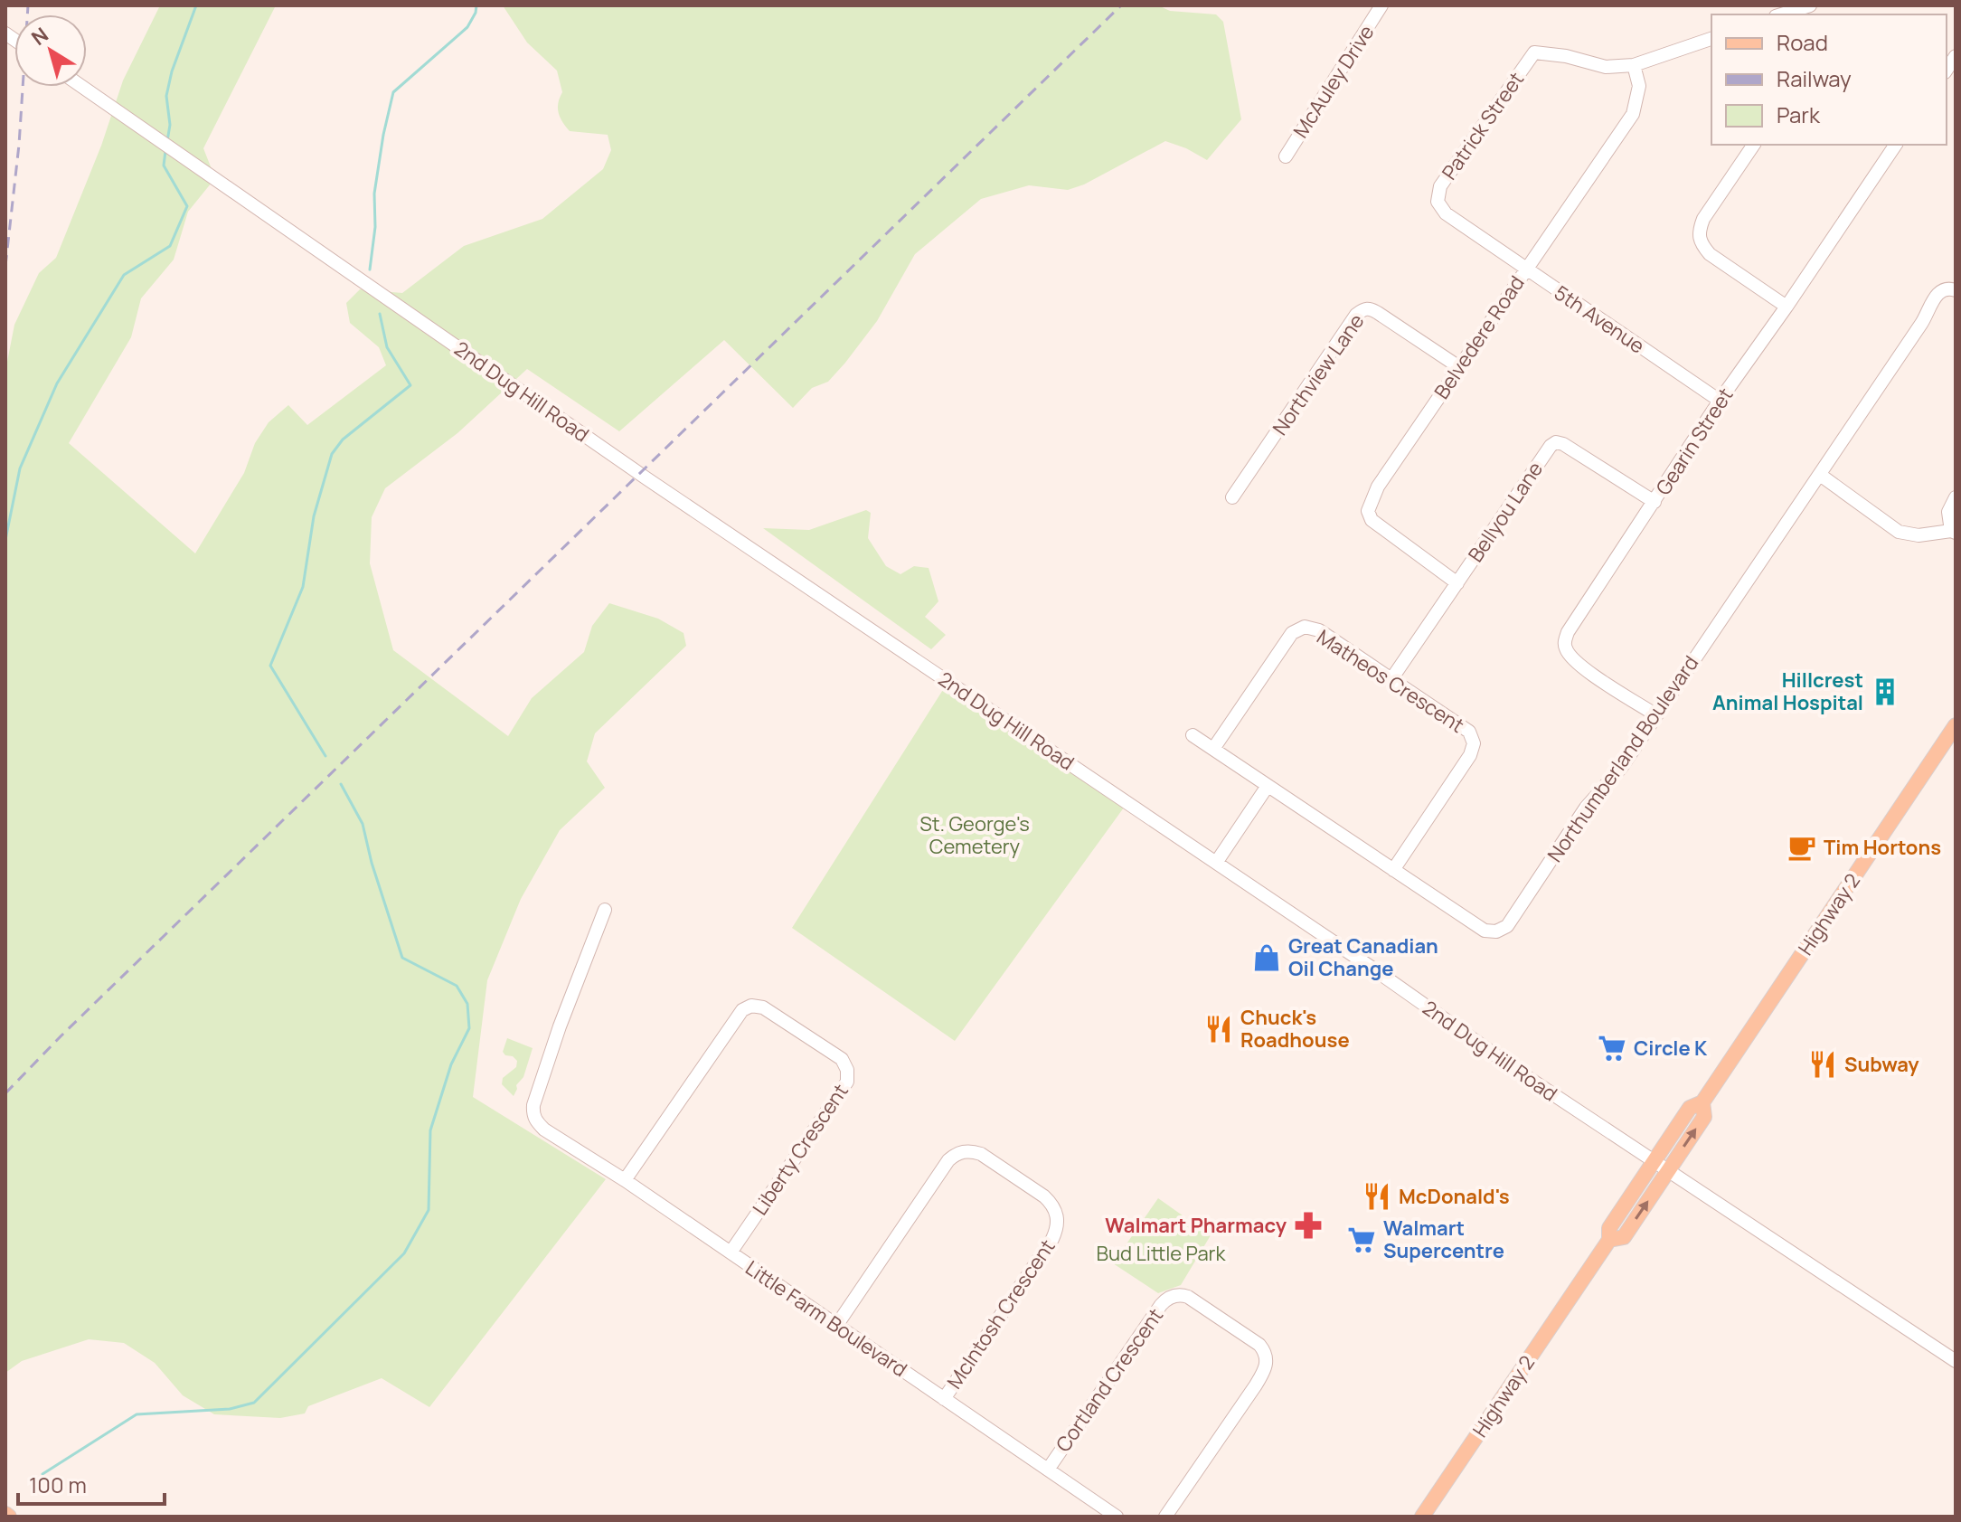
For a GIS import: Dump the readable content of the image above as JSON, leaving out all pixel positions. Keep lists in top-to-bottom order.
{
  "streets": {
    "main road": ["Highway 2"],
    "street": [
      "McAuley Drive",
      "Patrick Street",
      "5th Avenue",
      "Belvedere Road",
      "Northview Lane",
      "2nd Dug Hill Road",
      "Gearin Street",
      "Bellyou Lane",
      "Matheos Crescent",
      "Northumberland Boulevard",
      "Liberty Crescent",
      "McIntosh Crescent",
      "Little Farm Boulevard",
      "Cortland Crescent"
    ]
  },
  "crossings": [
    ["Patrick Street", "5th Avenue"],
    ["Patrick Street", "Belvedere Road"],
    ["5th Avenue", "Belvedere Road"],
    ["5th Avenue", "Gearin Street"],
    ["Belvedere Road", "Northview Lane"],
    ["Belvedere Road", "Bellyou Lane"],
    ["2nd Dug Hill Road", "Highway 2"],
    ["Gearin Street", "Bellyou Lane"],
    ["Gearin Street", "Northumberland Boulevard"],
    ["Bellyou Lane", "Matheos Crescent"],
    ["Matheos Crescent", "Northumberland Boulevard"],
    ["Liberty Crescent", "Little Farm Boulevard"],
    ["McIntosh Crescent", "Little Farm Boulevard"],
    ["Little Farm Boulevard", "Cortland Crescent"]
  ],
  "parks": ["St. George's Cemetery", "Bud Little Park"],
  "places": {
    "building": ["Hillcrest Animal Hospital"],
    "cafe": ["Tim Hortons"],
    "shop": ["Great Canadian Oil Change"],
    "restaurant": ["Chuck's Roadhouse", "Subway", "McDonald's"],
    "supermarket": ["Circle K", "Walmart Supercentre"],
    "pharmacy": ["Walmart Pharmacy"]
  },
  "legend": ["Road", "Railway", "Park"],
  "scale_bar": "100 m",
  "north": "top left"
}
